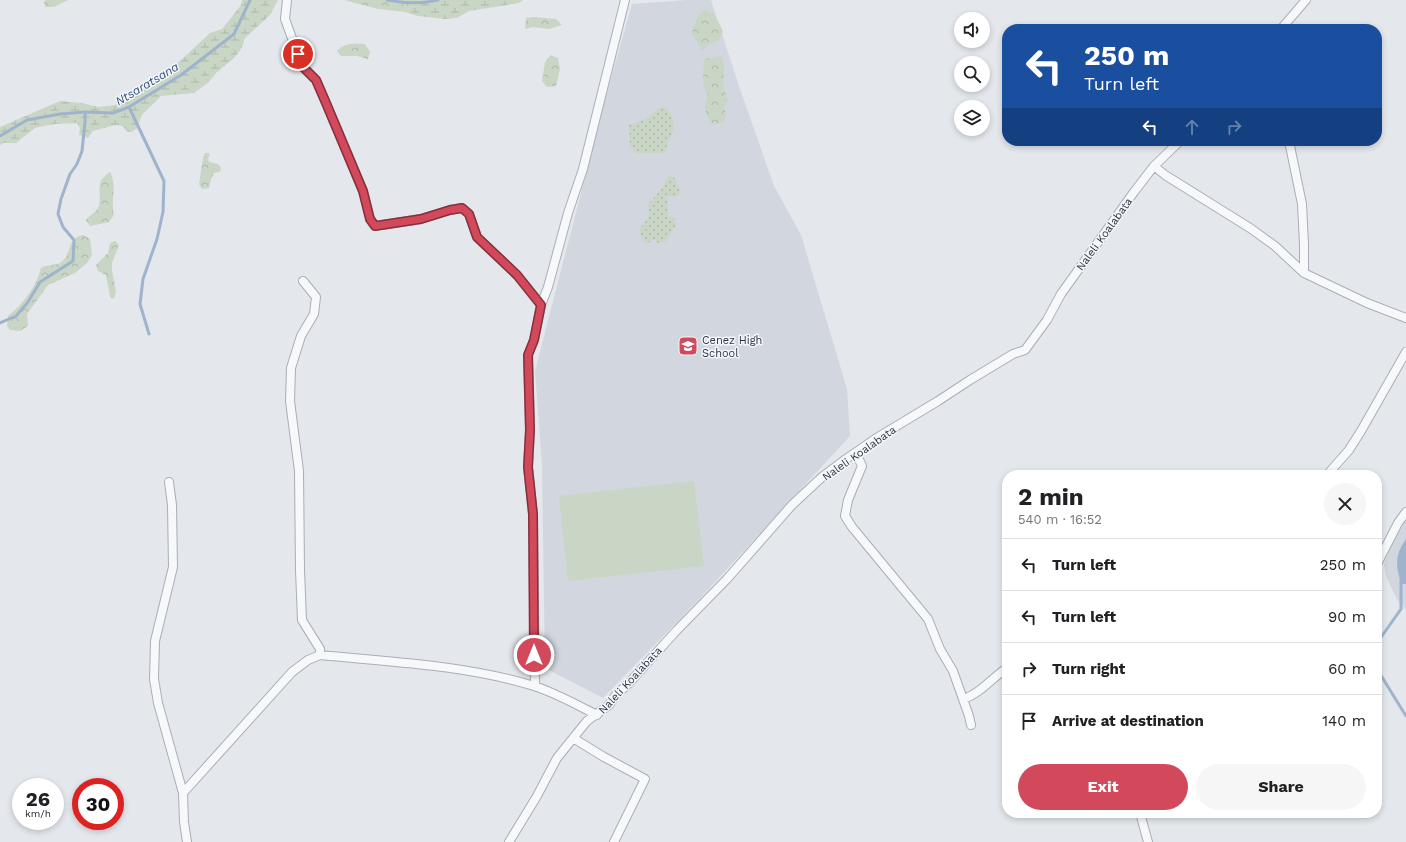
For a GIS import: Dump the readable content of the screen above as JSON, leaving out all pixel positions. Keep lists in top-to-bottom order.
{
  "streets": {
    "street": ["Naleli Koalabata"]
  },
  "water": ["Ntsaratsana"],
  "places": {
    "school or university": ["Cenez High School"]
  },
  "page": {
    "turn": ["250 m", "Turn left"],
    "heading": ["2 min", "540 m · 16:52"],
    "list": [
      {
        "name": "Turn left",
        "value": "250 m"
      },
      {
        "name": "Turn left",
        "value": "90 m"
      },
      {
        "name": "Turn right",
        "value": "60 m"
      },
      {
        "name": "Arrive at destination",
        "value": "140 m"
      }
    ],
    "buttons": ["Exit", "Share"],
    "speed": "26 km/h",
    "limit": "30"
  }
}
